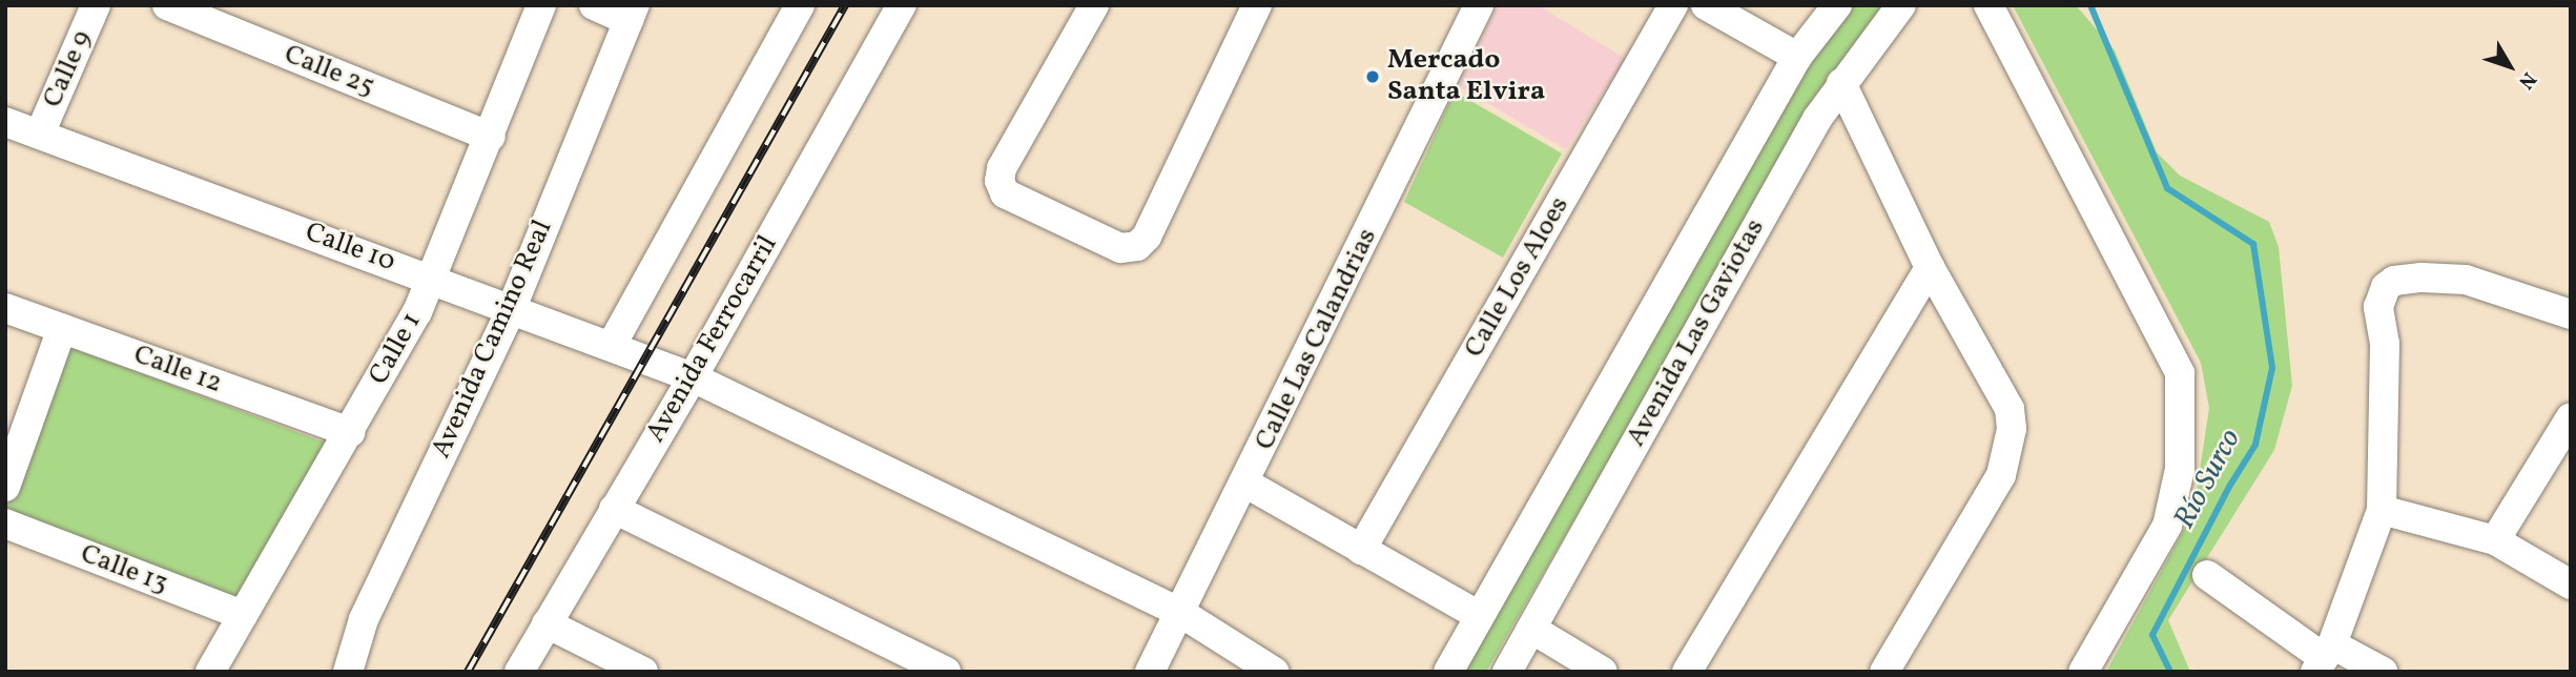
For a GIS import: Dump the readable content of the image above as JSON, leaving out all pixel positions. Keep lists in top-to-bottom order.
{
  "streets": {
    "street": [
      "Calle 9",
      "Calle 25",
      "Calle 10",
      "Calle Los Aloes",
      "Avenida Las Gaviotas",
      "Avenida Camino Real",
      "Avenida Ferrocarril",
      "Calle Las Calandrias",
      "Calle 1",
      "Calle 12",
      "Calle 13"
    ]
  },
  "crossings": [
    ["Calle 9", "Calle 10"],
    ["Calle 25", "Calle 1"],
    ["Calle 10", "Avenida Camino Real"],
    ["Calle 10", "Avenida Ferrocarril"],
    ["Calle 10", "Calle Las Calandrias"],
    ["Calle 10", "Calle 1"],
    ["Calle 1", "Calle 12"],
    ["Calle 1", "Calle 13"]
  ],
  "water": ["Río Surco"],
  "places": ["Mercado Santa Elvira"],
  "north": "bottom right"
}
